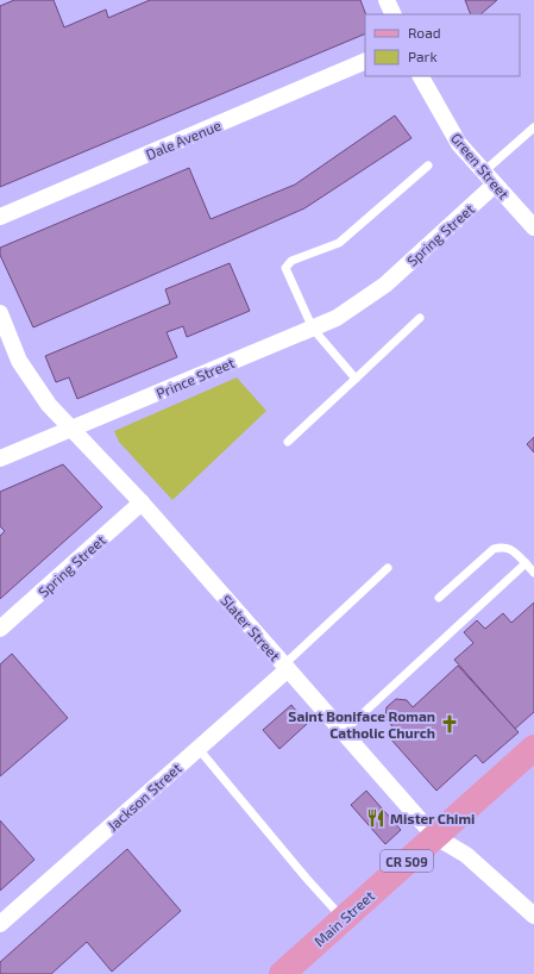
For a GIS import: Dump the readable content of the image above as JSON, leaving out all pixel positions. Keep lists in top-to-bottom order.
{
  "streets": {
    "main road": ["CR 509", "Main Street"],
    "street": [
      "Dale Avenue",
      "Green Street",
      "Spring Street",
      "Prince Street",
      "Slater Street",
      "Jackson Street"
    ]
  },
  "crossings": [
    ["Green Street", "Spring Street"],
    ["Spring Street", "Prince Street"],
    ["Spring Street", "Slater Street"],
    ["Prince Street", "Slater Street"],
    ["Slater Street", "Jackson Street"],
    ["Slater Street", "Main Street"]
  ],
  "places": {
    "church": ["Saint Boniface Roman Catholic Church"],
    "restaurant": ["Mister Chimi"]
  },
  "legend": ["Road", "Park"]
}
